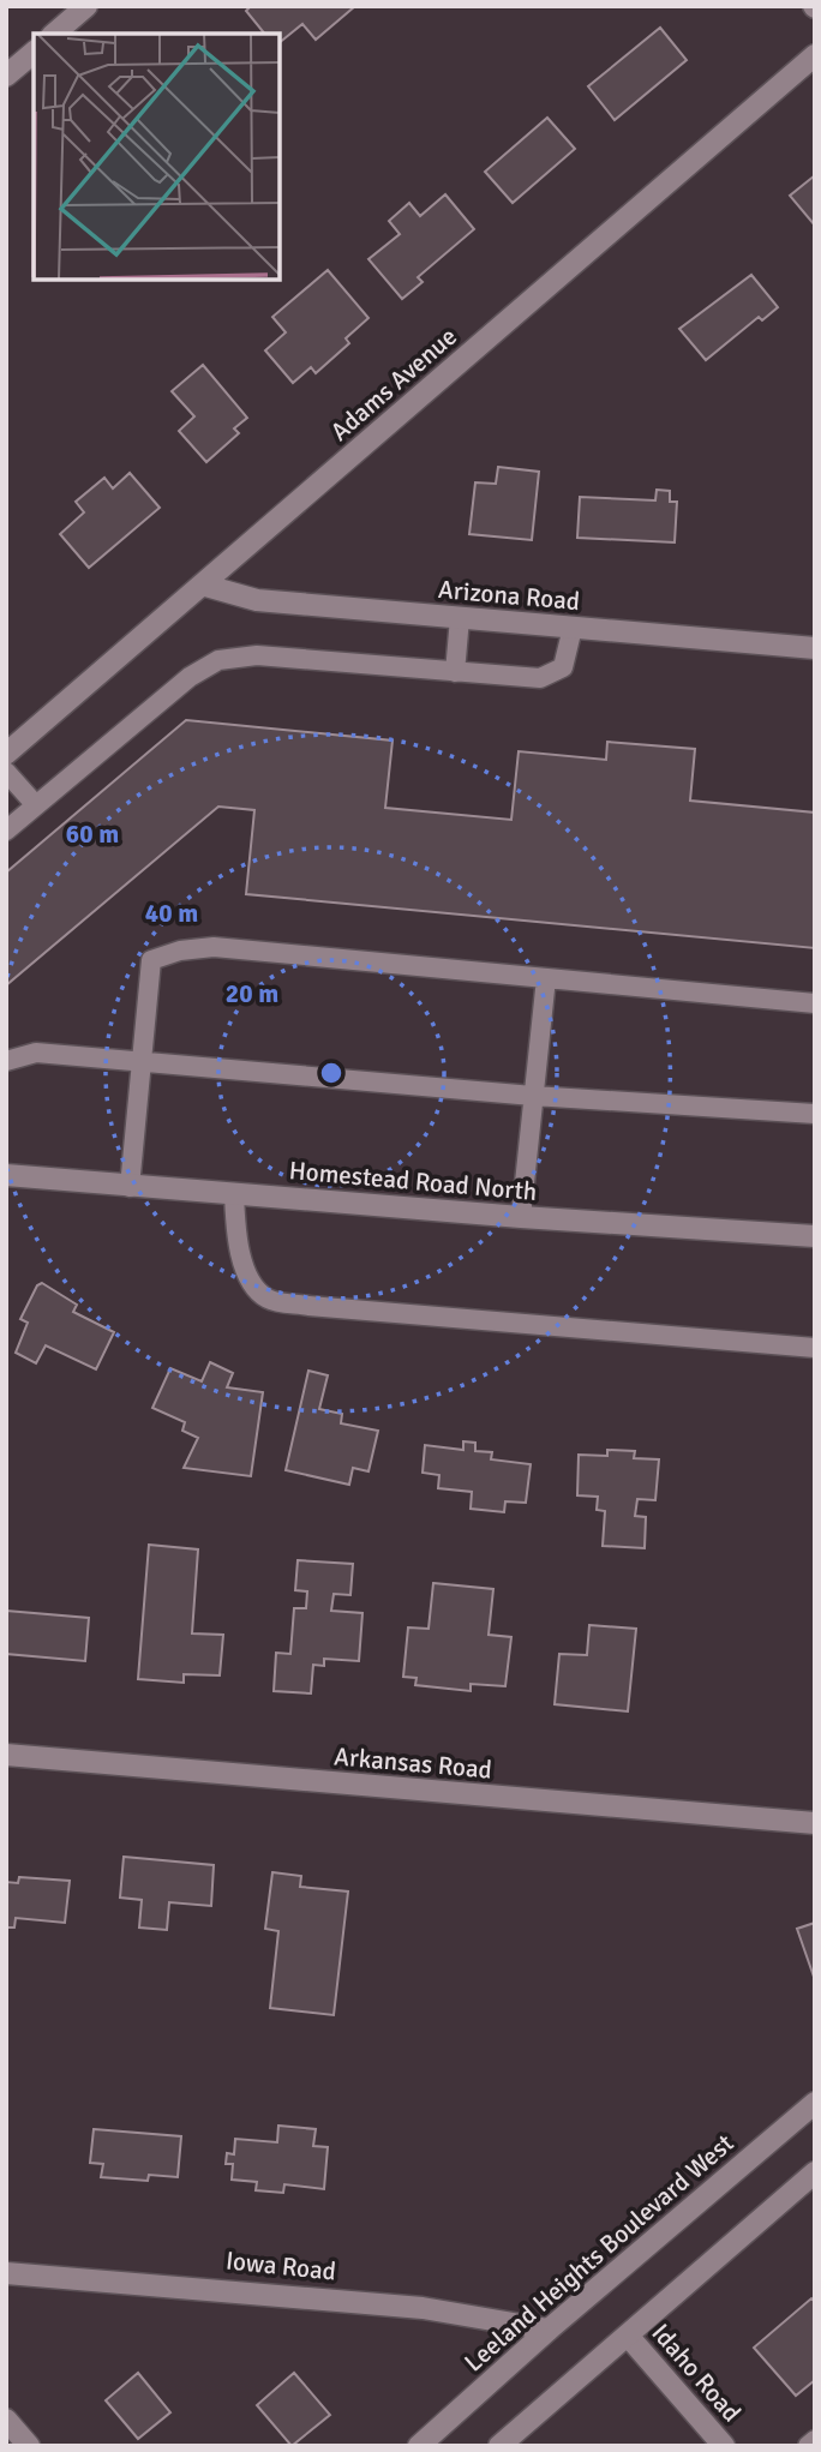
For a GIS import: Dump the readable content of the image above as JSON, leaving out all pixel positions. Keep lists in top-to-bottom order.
{
  "streets": {
    "street": [
      "Adams Avenue",
      "Arizona Road",
      "Homestead Road North",
      "Arkansas Road",
      "Leeland Heights Boulevard West",
      "Iowa Road",
      "Idaho Road"
    ]
  },
  "crossings": [
    ["Adams Avenue", "Arizona Road"],
    ["Leeland Heights Boulevard West", "Iowa Road"]
  ],
  "rings": ["60 m", "40 m", "20 m"]
}
